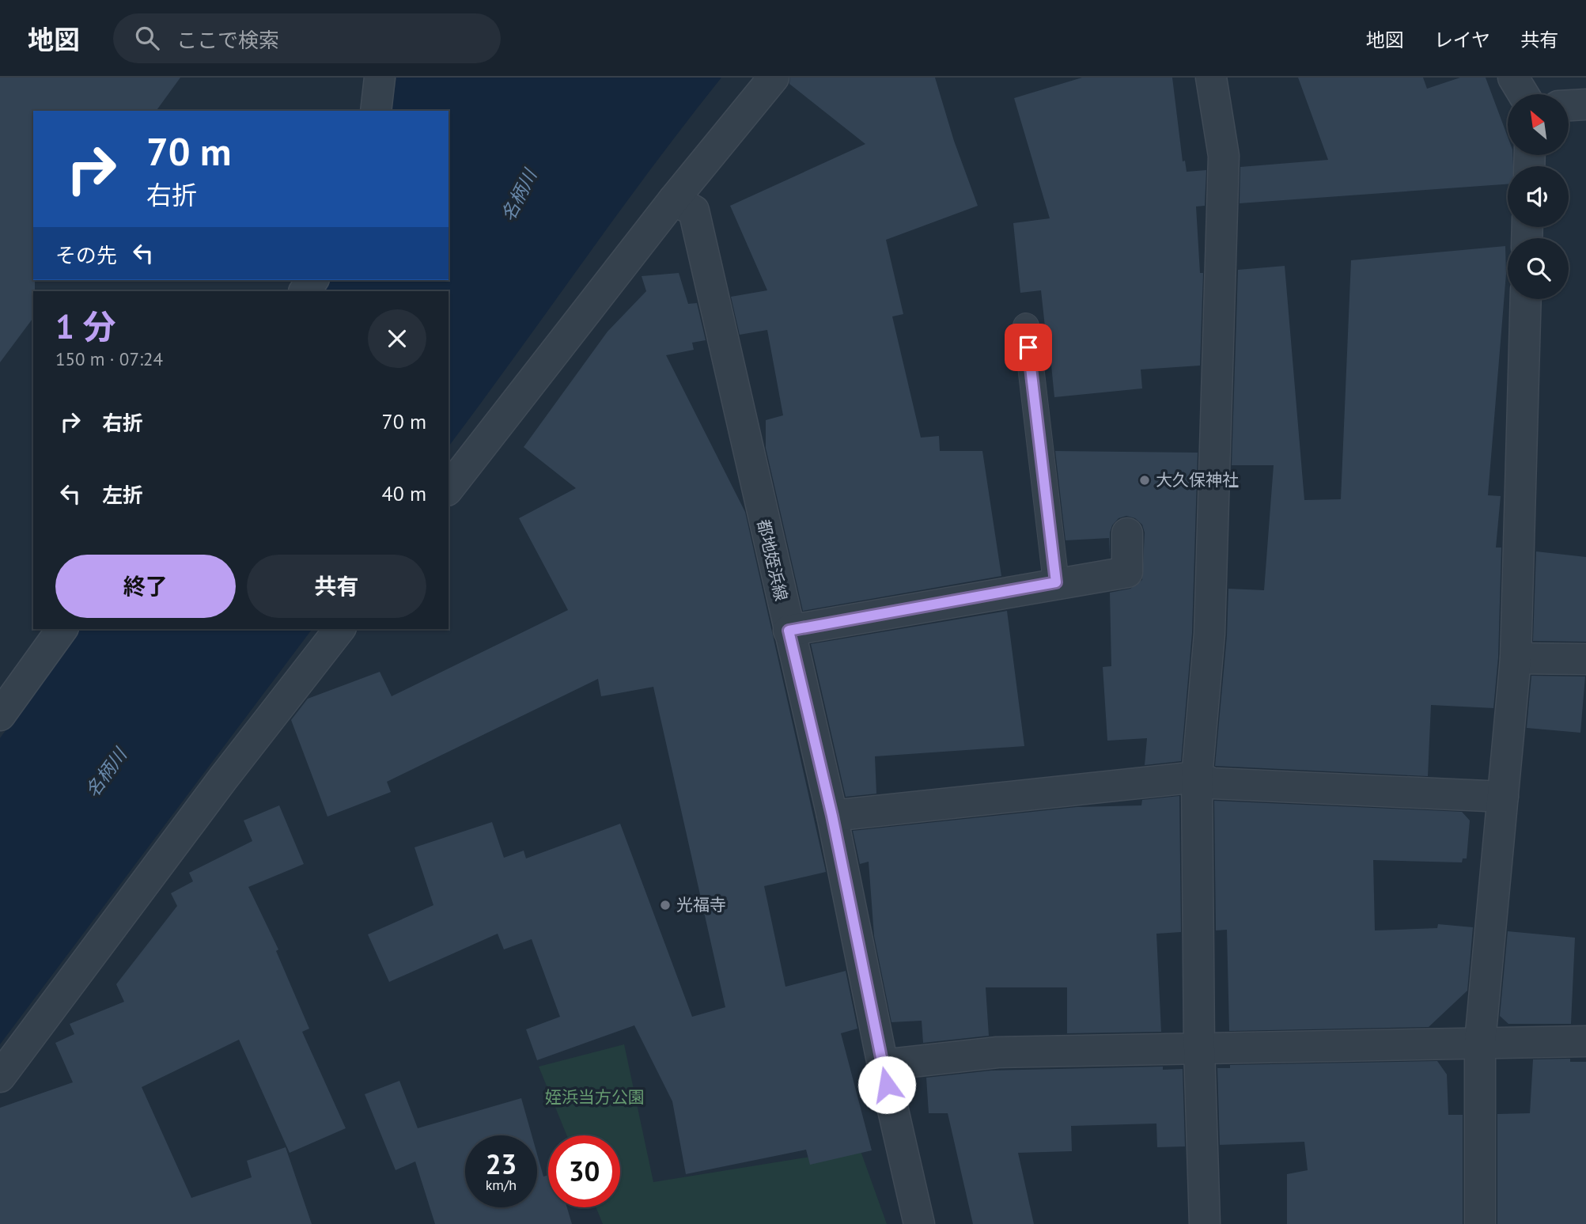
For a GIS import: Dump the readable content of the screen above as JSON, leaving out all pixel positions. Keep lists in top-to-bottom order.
{
  "streets": {
    "street": ["都地姪浜線"]
  },
  "water": ["名柄川"],
  "parks": ["姪浜当方公園"],
  "places": ["大久保神社", "光福寺"],
  "north": "top left",
  "page": {
    "header": "地図",
    "search": "ここで検索",
    "nav": ["地図", "レイヤ", "共有"],
    "turn": ["70 m", "右折"],
    "then": "その先",
    "heading": ["1 分", "150 m · 07:24"],
    "list": [
      {
        "name": "右折",
        "value": "70 m"
      },
      {
        "name": "左折",
        "value": "40 m"
      }
    ],
    "buttons": ["終了", "共有"],
    "speed": "23 km/h",
    "limit": "30"
  }
}
